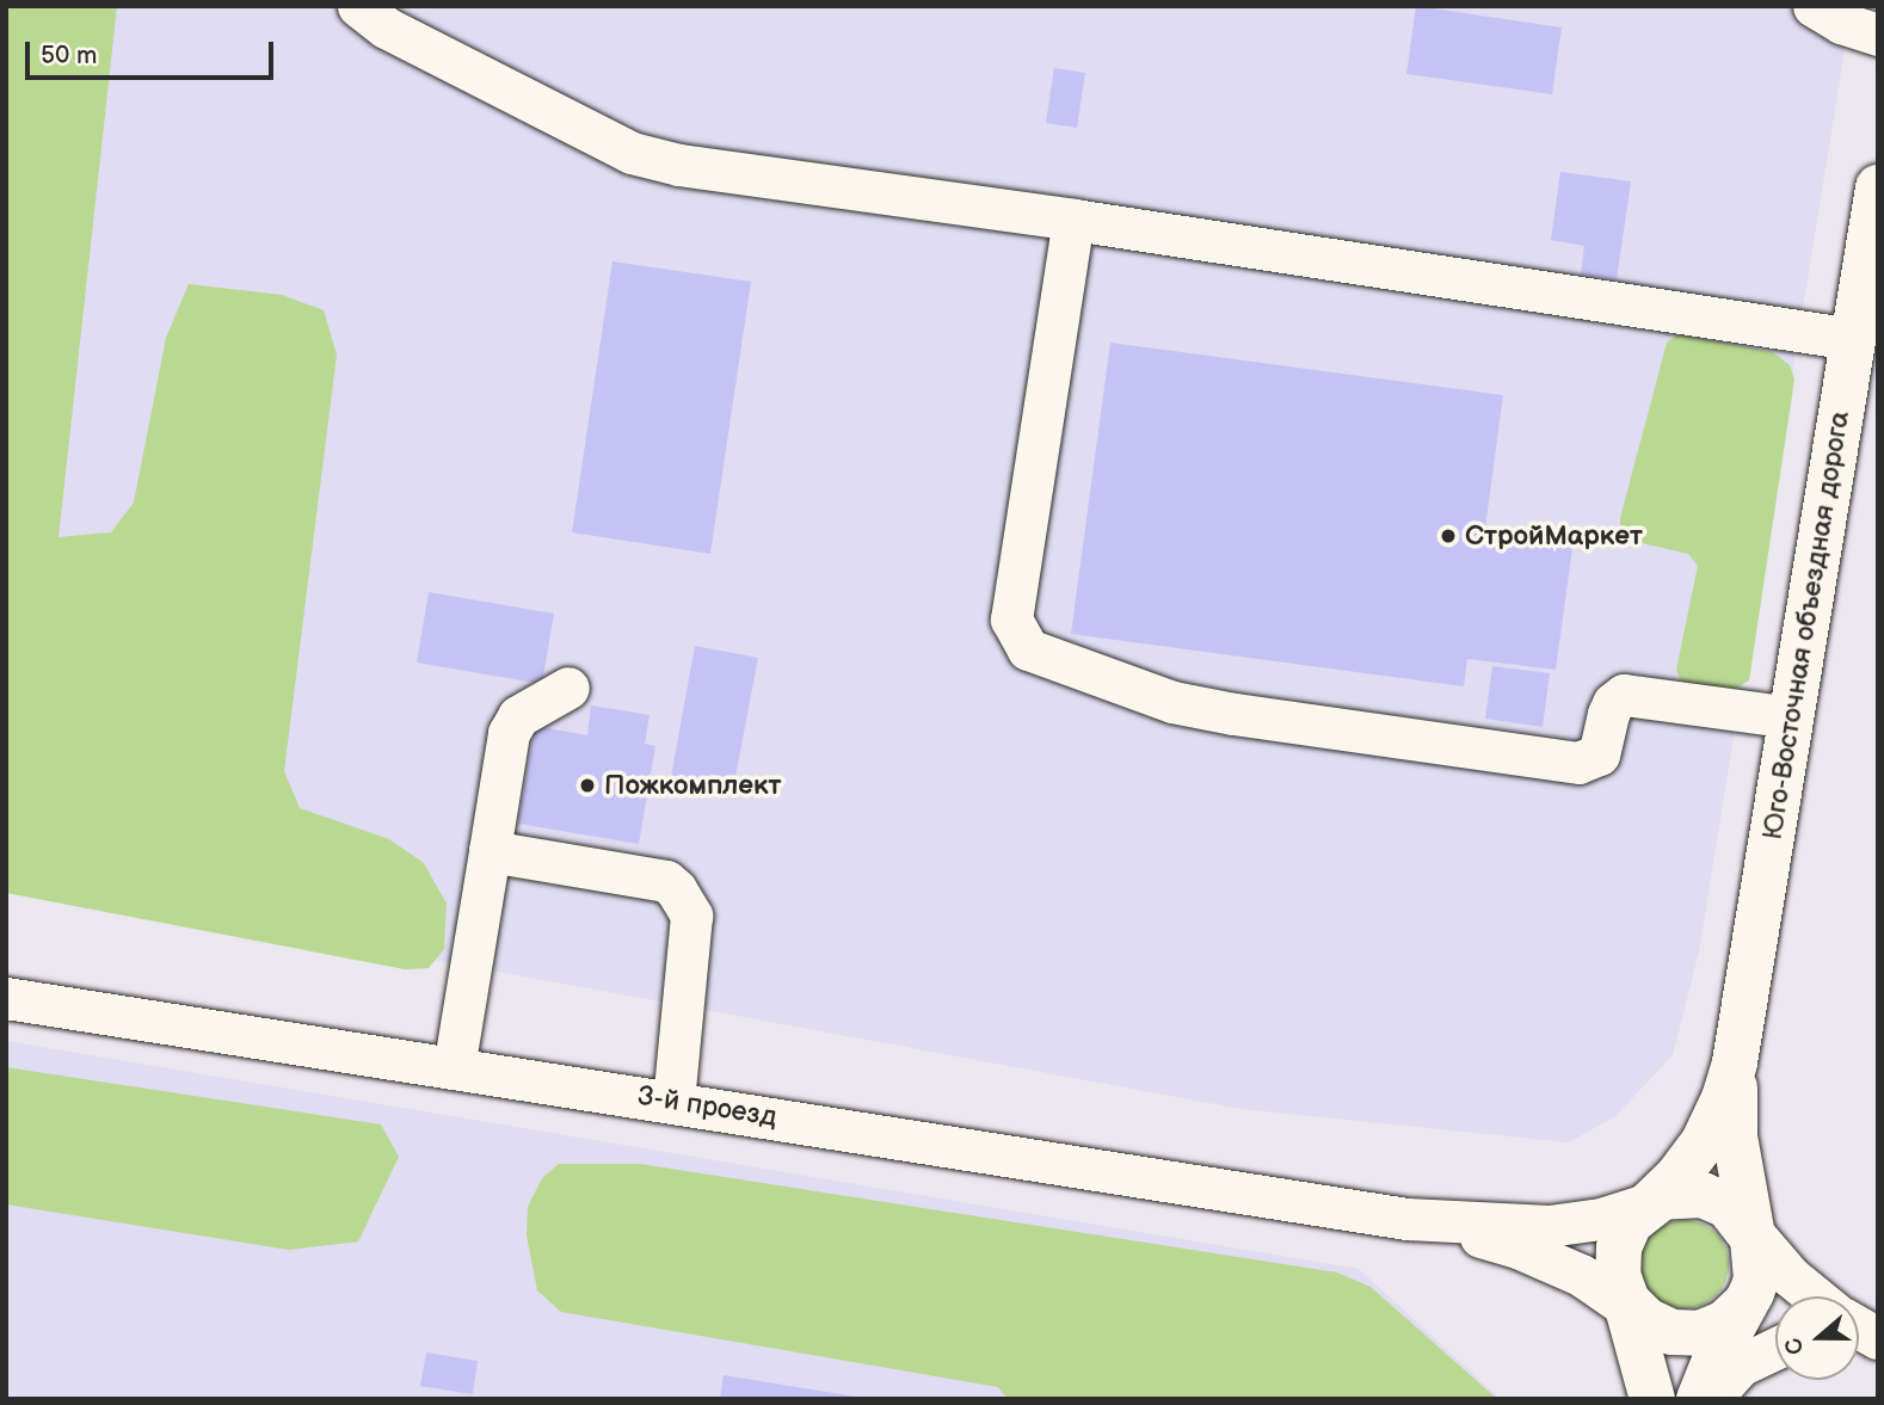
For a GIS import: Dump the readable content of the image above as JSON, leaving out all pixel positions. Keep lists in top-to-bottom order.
{
  "streets": {
    "main road": ["Юго-Восточная объездная дорога"],
    "street": ["3-й проезд"]
  },
  "places": ["СтройМаркет", "Пожкомплект"],
  "scale_bar": "50 m",
  "north": "left"
}
